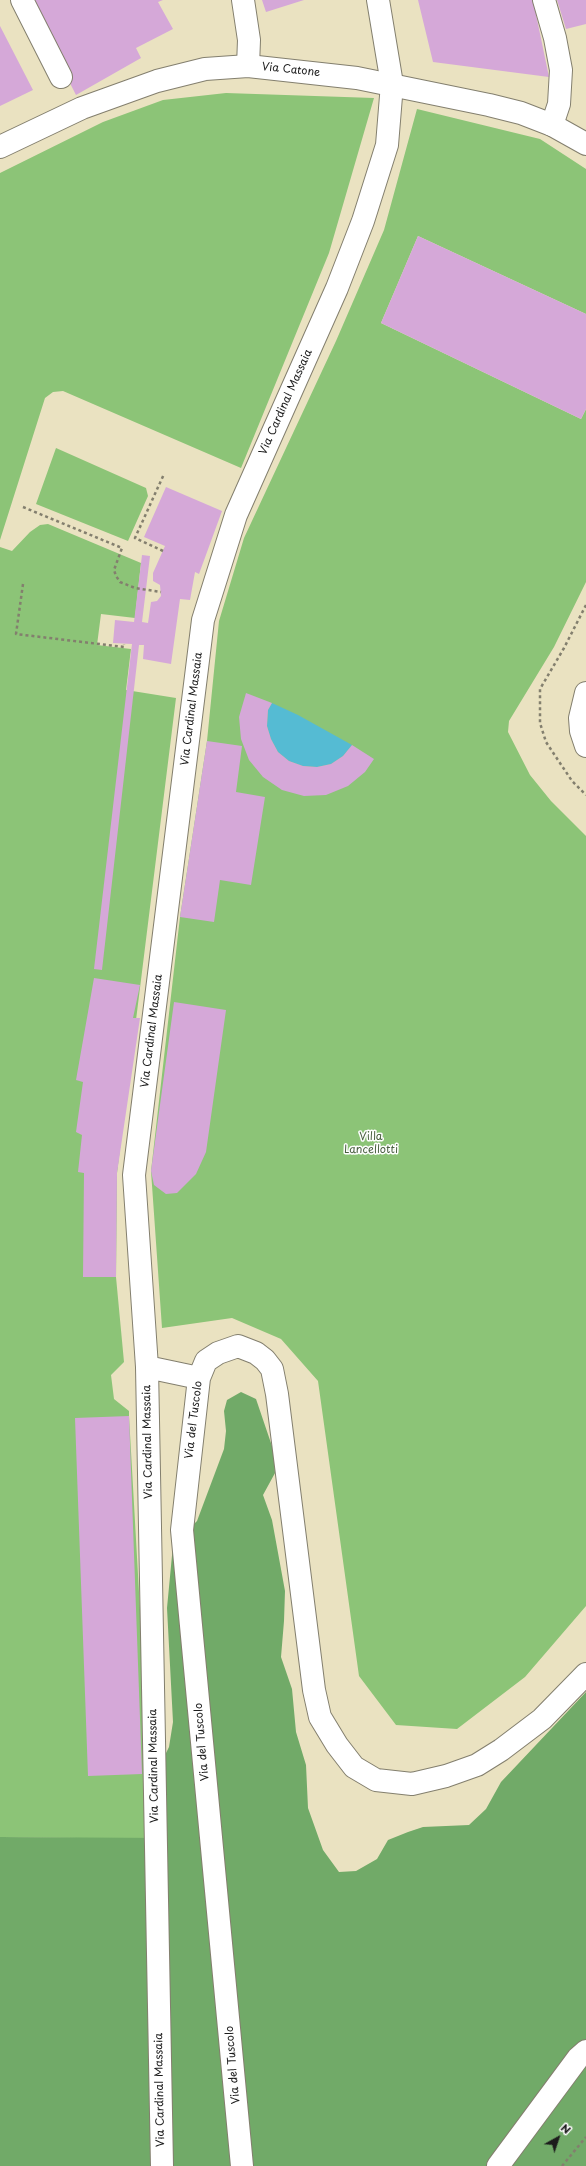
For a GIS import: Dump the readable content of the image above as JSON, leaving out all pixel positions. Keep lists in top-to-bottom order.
{
  "streets": {
    "street": ["Via Catone", "Via Cardinal Massaia", "Via del Tuscolo"]
  },
  "crossings": [
    ["Via Catone", "Via Cardinal Massaia"],
    ["Via Cardinal Massaia", "Via del Tuscolo"]
  ],
  "parks": ["Villa Lancellotti"],
  "north": "top right"
}
